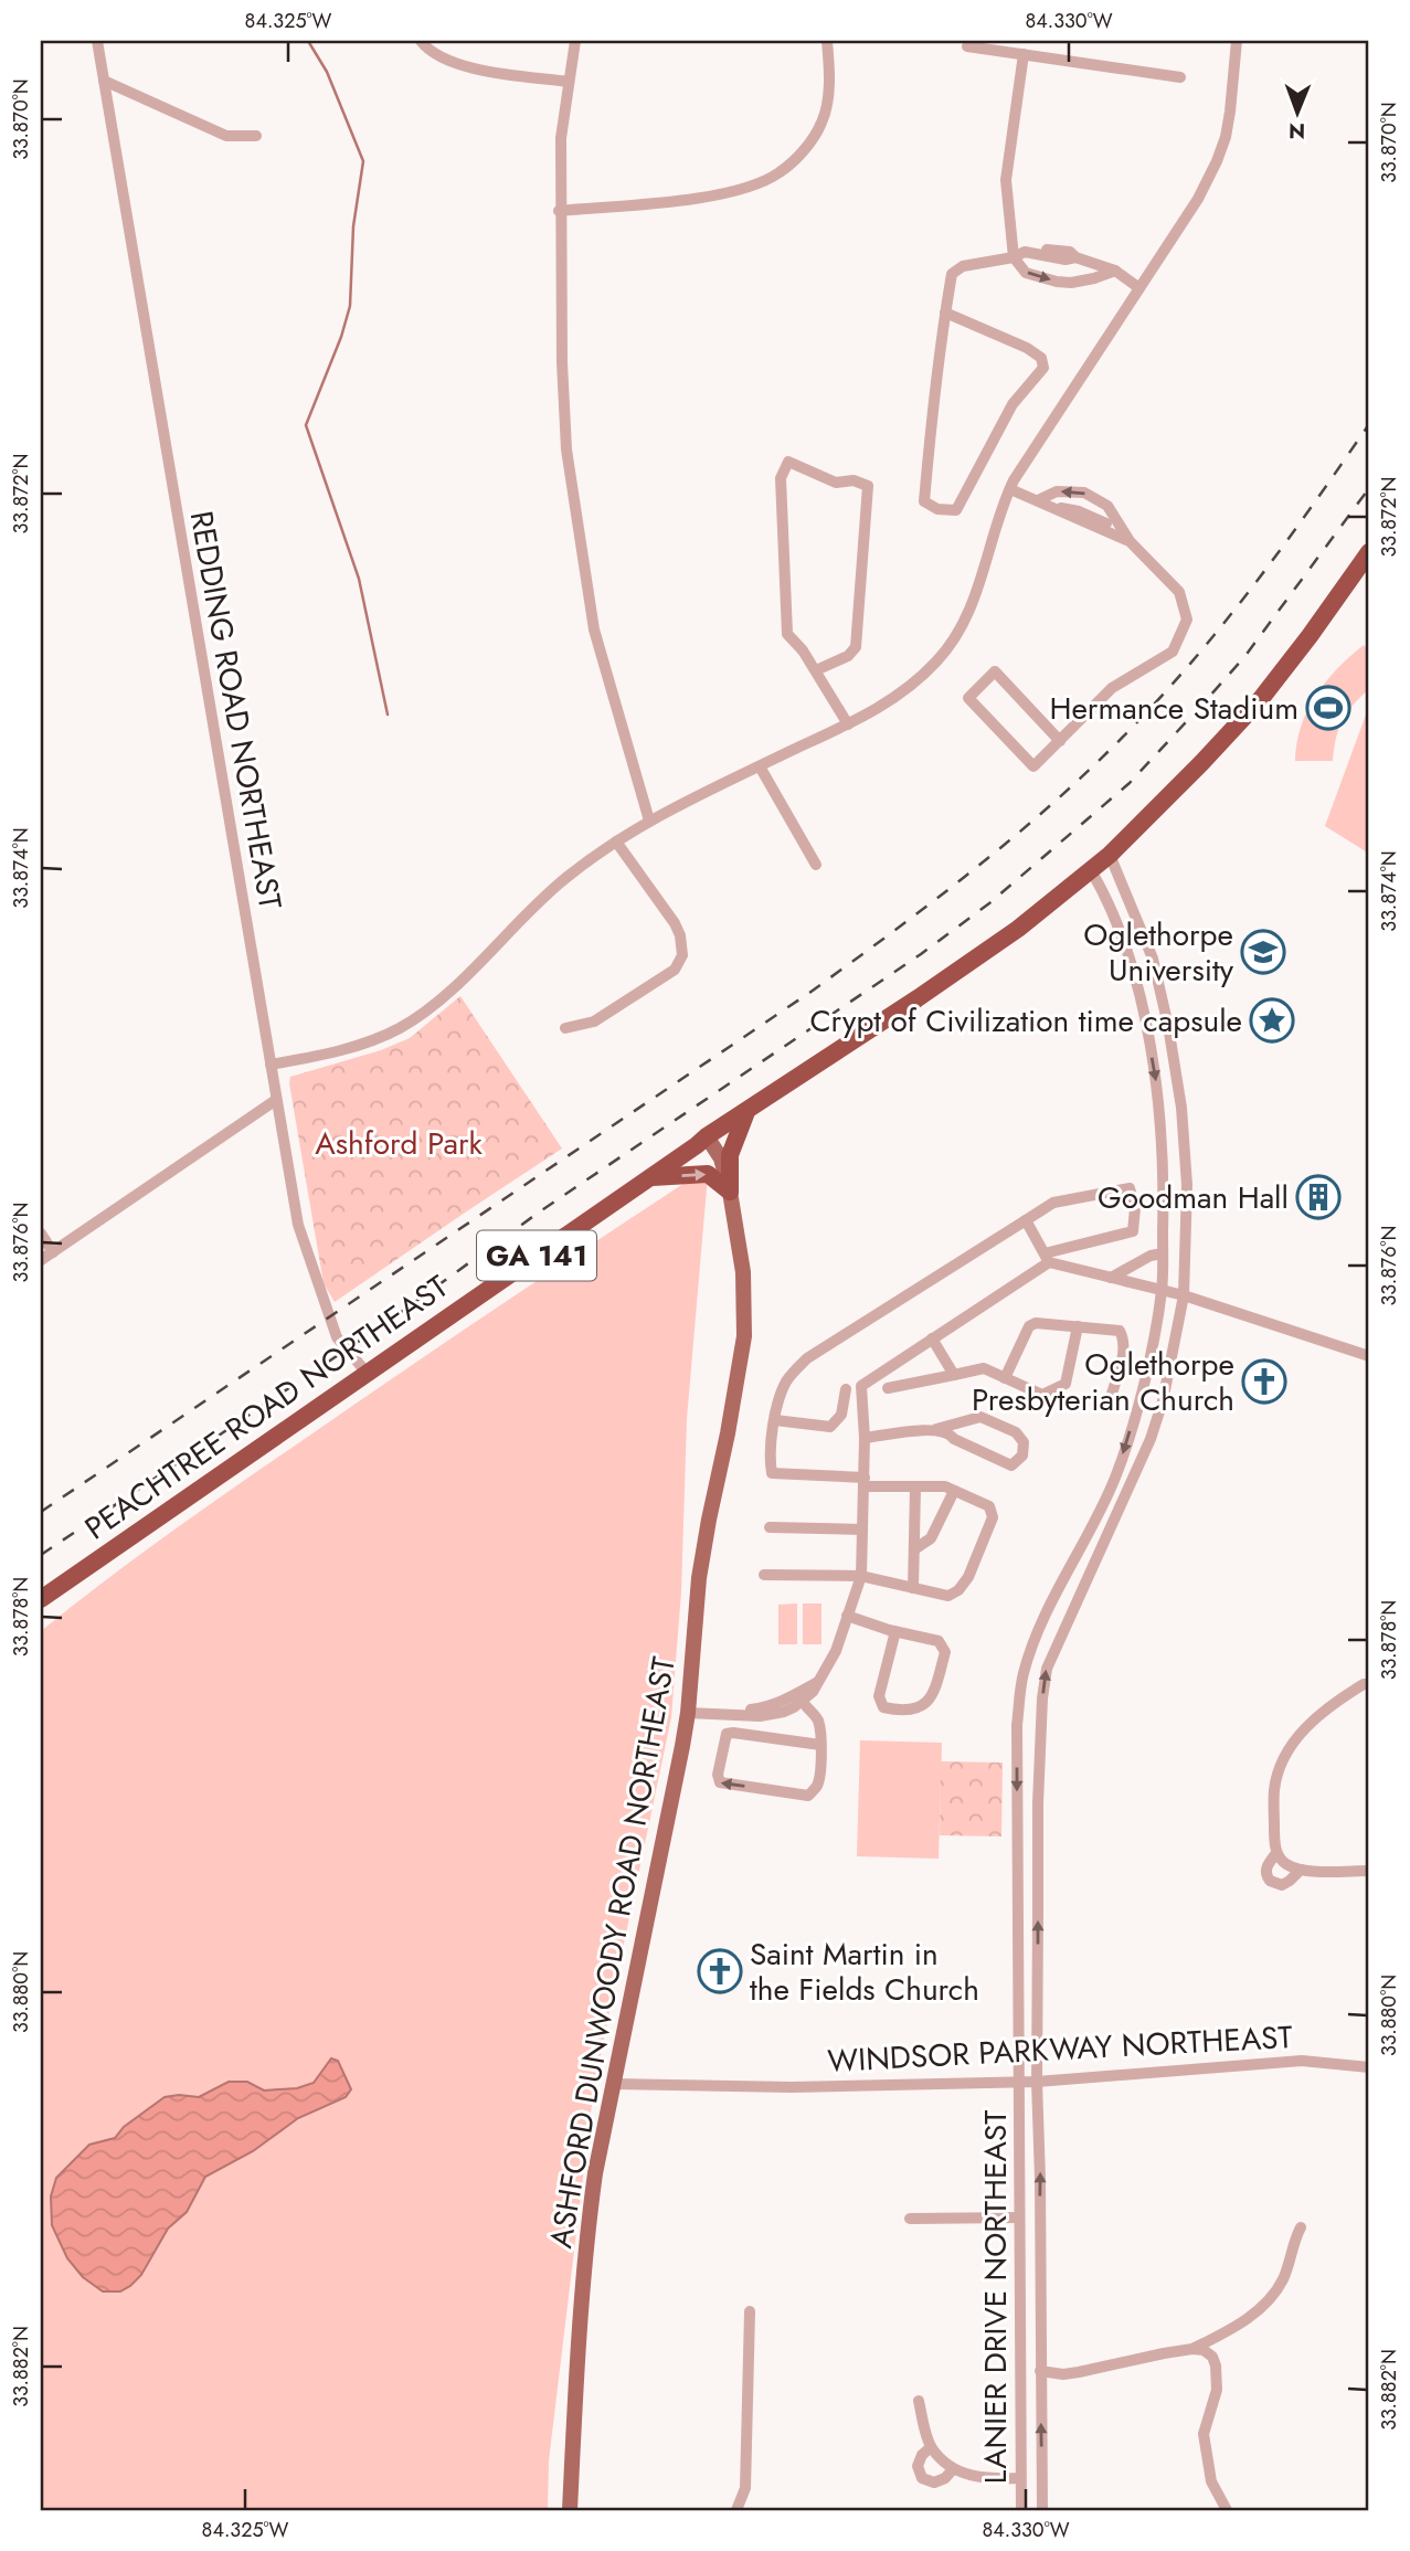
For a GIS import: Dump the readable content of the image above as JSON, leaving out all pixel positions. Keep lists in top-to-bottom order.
{
  "streets": {
    "highway": ["GA 141", "PEACHTREE ROAD NORTHEAST"],
    "main road": ["ASHFORD DUNWOODY ROAD NORTHEAST"],
    "street": ["REDDING ROAD NORTHEAST", "WINDSOR PARKWAY NORTHEAST", "LANIER DRIVE NORTHEAST"]
  },
  "crossings": [
    ["REDDING ROAD NORTHEAST", "PEACHTREE ROAD NORTHEAST"],
    ["PEACHTREE ROAD NORTHEAST", "ASHFORD DUNWOODY ROAD NORTHEAST"],
    ["PEACHTREE ROAD NORTHEAST", "LANIER DRIVE NORTHEAST"],
    ["ASHFORD DUNWOODY ROAD NORTHEAST", "WINDSOR PARKWAY NORTHEAST"],
    ["WINDSOR PARKWAY NORTHEAST", "LANIER DRIVE NORTHEAST"]
  ],
  "parks": ["Ashford Park"],
  "places": {
    "sports": ["Hermance Stadium"],
    "school or university": ["Oglethorpe University"],
    "place": ["Crypt of Civilization time capsule"],
    "building": ["Goodman Hall"],
    "church": ["Oglethorpe Presbyterian Church", "Saint Martin in the Fields Church"]
  },
  "north": "bottom",
  "coordinates": [
    "84.325°W",
    "84.330°W",
    "33.870°N",
    "33.872°N",
    "33.874°N",
    "33.876°N",
    "33.878°N",
    "33.880°N",
    "33.882°N"
  ]
}
